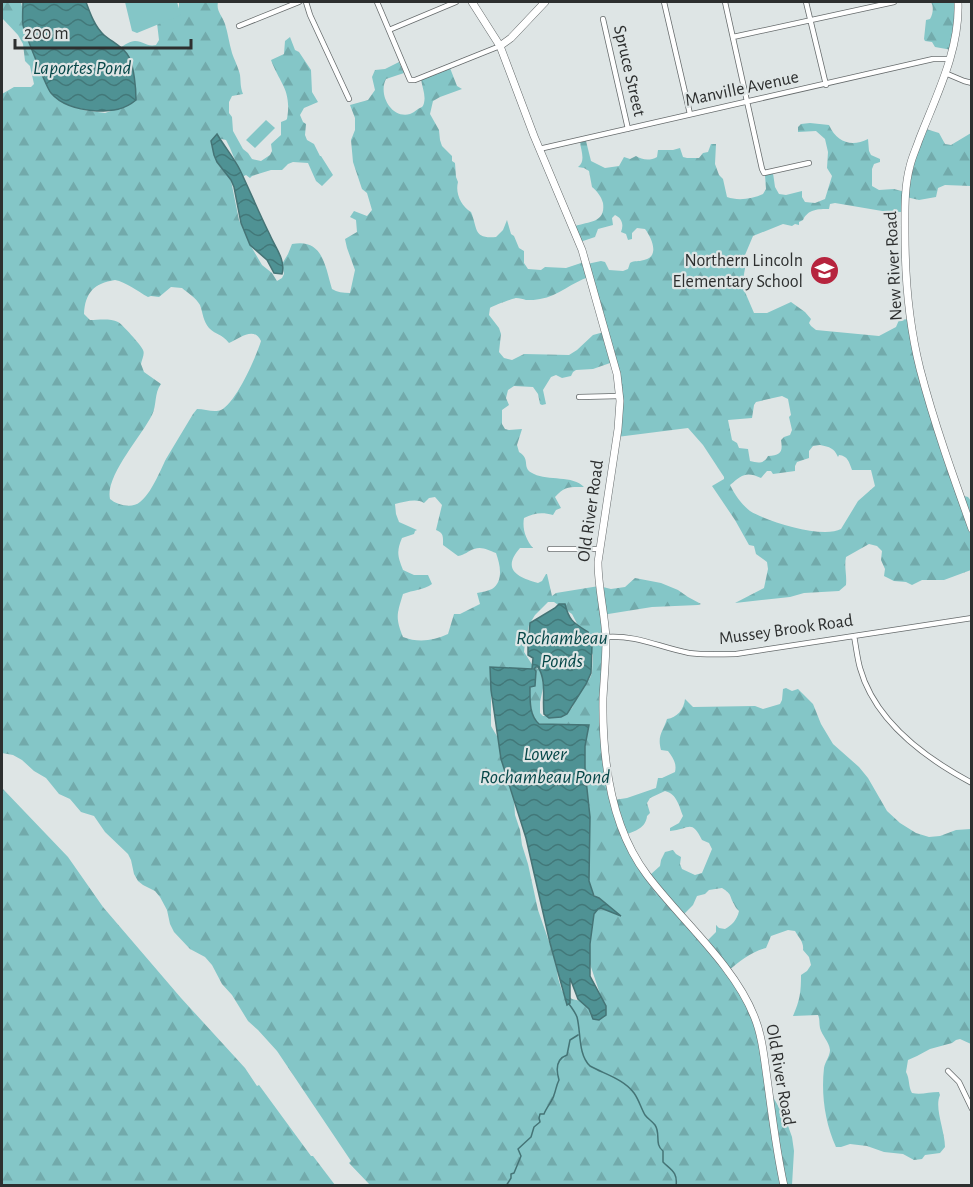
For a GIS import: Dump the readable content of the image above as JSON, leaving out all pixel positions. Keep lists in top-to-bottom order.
{
  "streets": {
    "main road": ["New River Road", "Old River Road"],
    "street": ["Spruce Street", "Manville Avenue", "Mussey Brook Road"]
  },
  "crossings": [
    ["Spruce Street", "Manville Avenue"],
    ["Manville Avenue", "New River Road"],
    ["Manville Avenue", "Old River Road"],
    ["Old River Road", "Mussey Brook Road"]
  ],
  "water": ["Laportes Pond", "Rochambeau Ponds", "Lower Rochambeau Pond"],
  "places": {
    "school or university": ["Northern Lincoln Elementary School"]
  },
  "scale_bar": "200 m"
}
